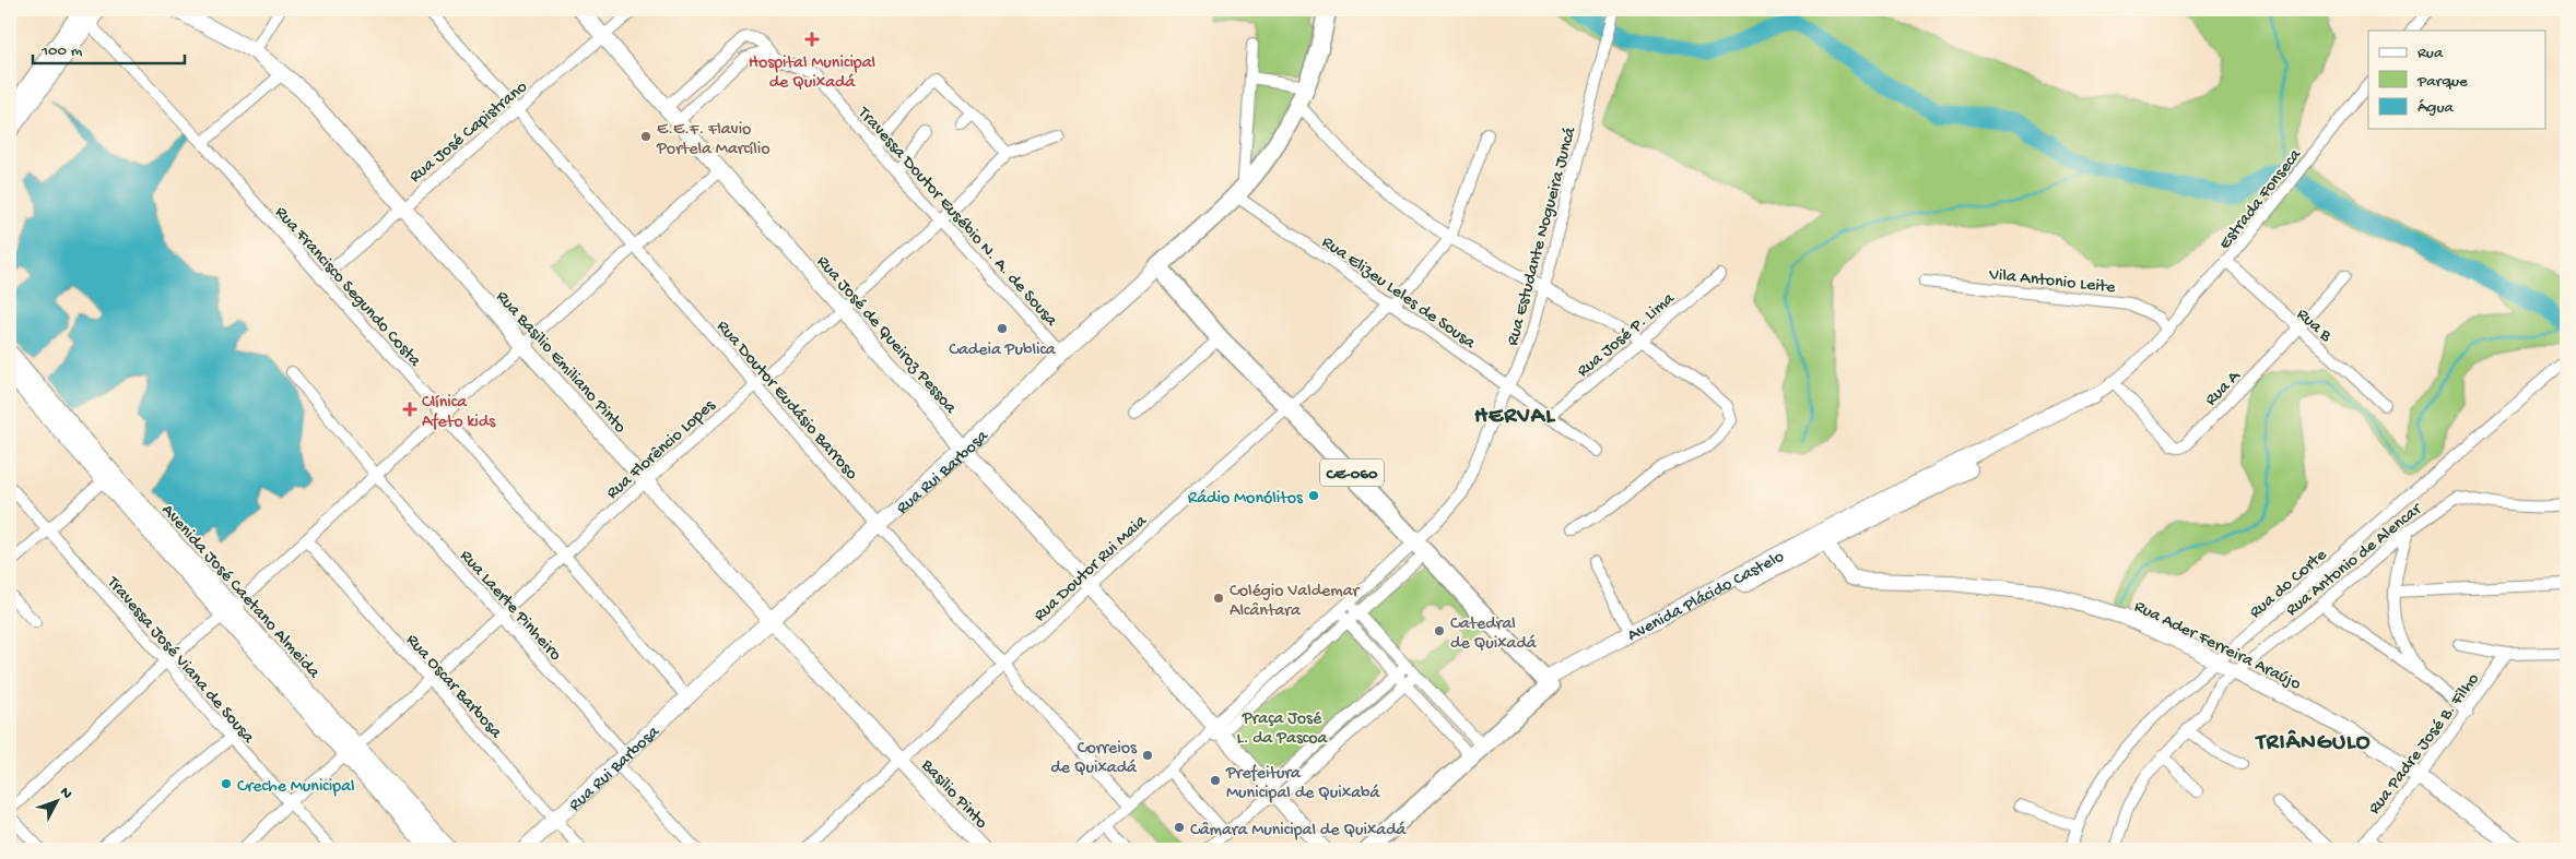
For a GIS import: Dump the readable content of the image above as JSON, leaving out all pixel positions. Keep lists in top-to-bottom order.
{
  "streets": {
    "main road": [
      "Rua José de Queiroz Pessoa",
      "Rua Basilio Emiliano Pinto",
      "Rua Rui Barbosa",
      "CE-060",
      "Avenida José Caetano Almeida",
      "Avenida Plácido Castelo",
      "Rua Ader Ferreira Araújo",
      "Basilio Pinto"
    ],
    "street": [
      "Rua José Capistrano",
      "Estrada Fonseca",
      "Travessa Doutor Eusébio N. A. de Sousa",
      "Rua Estudante Nogueira Juncá",
      "Vila Antonio Leite",
      "Rua Francisco Segundo Costa",
      "Rua Elizeu Leles de Sousa",
      "Rua B",
      "Rua José P. Lima",
      "Rua A",
      "Rua Doutor Eudásio Barroso",
      "Rua Florêncio Lopes",
      "Rua Antonio de Alencar",
      "Rua Doutor Rui Maia",
      "Rua do Corte",
      "Rua Laerte Pinheiro",
      "Travessa José Viana de Sousa",
      "Rua Oscar Barbosa",
      "Rua Padre José B. Filho"
    ]
  },
  "crossings": [
    ["Rua José Capistrano", "Rua Francisco Segundo Costa"],
    ["Rua José Capistrano", "Rua José de Queiroz Pessoa"],
    ["Rua José Capistrano", "Rua Basilio Emiliano Pinto"],
    ["Rua José Capistrano", "Rua Doutor Eudásio Barroso"],
    ["Estrada Fonseca", "Vila Antonio Leite"],
    ["Estrada Fonseca", "Rua B"],
    ["Estrada Fonseca", "Avenida Plácido Castelo"],
    ["Travessa Doutor Eusébio N. A. de Sousa", "Rua José de Queiroz Pessoa"],
    ["Travessa Doutor Eusébio N. A. de Sousa", "Rua Florêncio Lopes"],
    ["Travessa Doutor Eusébio N. A. de Sousa", "Rua Rui Barbosa"],
    ["Rua Estudante Nogueira Juncá", "Rua Elizeu Leles de Sousa"],
    ["Rua Estudante Nogueira Juncá", "CE-060"],
    ["Vila Antonio Leite", "Avenida Plácido Castelo"],
    ["Rua Francisco Segundo Costa", "Rua Florêncio Lopes"],
    ["Rua Francisco Segundo Costa", "Rua Rui Barbosa"],
    ["Rua Elizeu Leles de Sousa", "Rua José P. Lima"],
    ["Rua Elizeu Leles de Sousa", "Rua Rui Barbosa"],
    ["Rua Elizeu Leles de Sousa", "Rua Doutor Rui Maia"],
    ["Rua B", "Rua A"],
    ["Rua José de Queiroz Pessoa", "Rua Florêncio Lopes"],
    ["Rua José de Queiroz Pessoa", "Rua Rui Barbosa"],
    ["Rua José de Queiroz Pessoa", "Rua Doutor Rui Maia"],
    ["Rua Basilio Emiliano Pinto", "Rua Florêncio Lopes"],
    ["Rua Basilio Emiliano Pinto", "Rua Rui Barbosa"],
    ["Rua Basilio Emiliano Pinto", "Rua Doutor Rui Maia"],
    ["Rua Basilio Emiliano Pinto", "Basilio Pinto"],
    ["Rua A", "Avenida Plácido Castelo"],
    ["Rua Doutor Eudásio Barroso", "Rua Florêncio Lopes"],
    ["Rua Doutor Eudásio Barroso", "Rua Rui Barbosa"],
    ["Rua Doutor Eudásio Barroso", "Rua Doutor Rui Maia"],
    ["Rua Florêncio Lopes", "Avenida José Caetano Almeida"],
    ["Rua Florêncio Lopes", "Rua Laerte Pinheiro"],
    ["Rua Florêncio Lopes", "Travessa José Viana de Sousa"],
    ["Rua Florêncio Lopes", "Rua Oscar Barbosa"],
    ["Rua Rui Barbosa", "CE-060"],
    ["Rua Rui Barbosa", "Rua Laerte Pinheiro"],
    ["Rua Rui Barbosa", "Rua Oscar Barbosa"],
    ["CE-060", "Rua Doutor Rui Maia"],
    ["CE-060", "Avenida Plácido Castelo"],
    ["Rua Antonio de Alencar", "Rua Ader Ferreira Araújo"],
    ["Rua Doutor Rui Maia", "Basilio Pinto"],
    ["Rua do Corte", "Rua Ader Ferreira Araújo"],
    ["Avenida Plácido Castelo", "Rua Ader Ferreira Araújo"],
    ["Rua Ader Ferreira Araújo", "Rua Padre José B. Filho"]
  ],
  "districts": ["HERVAL", "TRIÂNGULO"],
  "parks": ["Praça José L. da Pascoa"],
  "places": {
    "health": ["Hospital Municipal de Quixadá", "Clínica Afeto kids"],
    "other": [
      "E.E.F. Flavio Portela Marcílio",
      "Cadeia Publica",
      "Rádio Monólitos",
      "Colégio Valdemar Alcântara",
      "Catedral de Quixadá",
      "Correios de Quixadá",
      "Prefeitura Municipal de Quixabá",
      "Creche Municipal",
      "Câmara Municipal de Quixadá"
    ]
  },
  "legend": ["Rua", "Parque", "Água"],
  "scale_bar": "100 m",
  "north": "top right"
}
